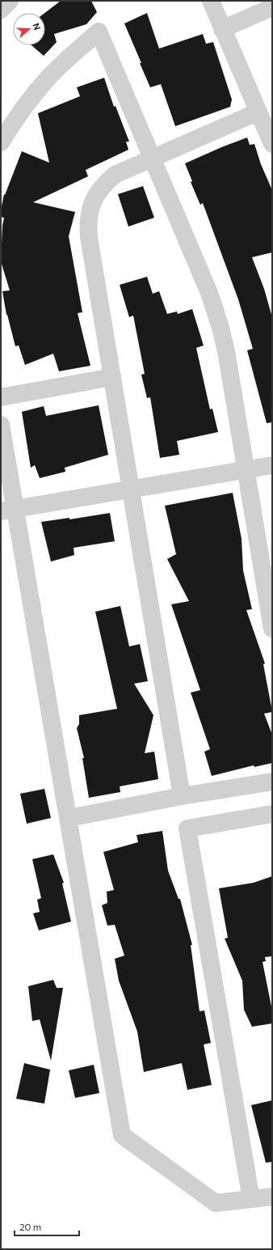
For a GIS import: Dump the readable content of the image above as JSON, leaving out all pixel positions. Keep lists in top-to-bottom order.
{
  "scale_bar": "20 m",
  "north": "right"
}
